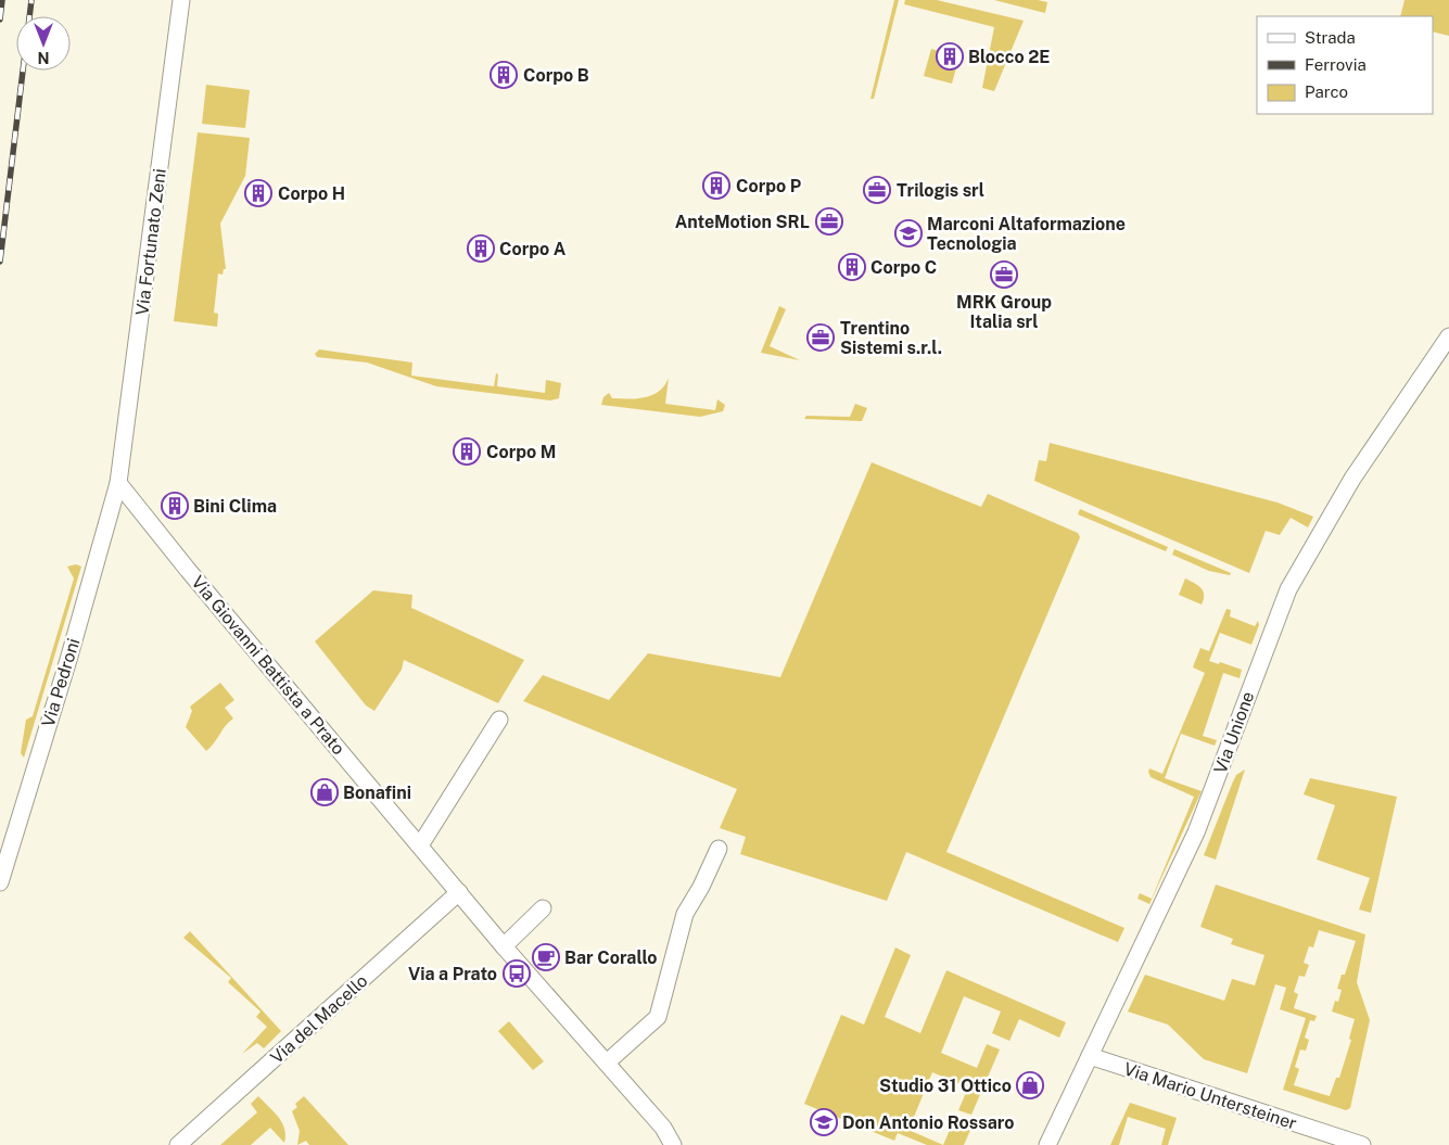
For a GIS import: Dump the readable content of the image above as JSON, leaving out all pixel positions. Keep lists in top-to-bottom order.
{
  "streets": {
    "street": [
      "Via Fortunato Zeni",
      "Via Giovanni Battista a Prato",
      "Via Pedroni",
      "Via Unione",
      "Via del Macello",
      "Via Mario Untersteiner"
    ]
  },
  "crossings": [
    ["Via Fortunato Zeni", "Via Giovanni Battista a Prato"],
    ["Via Fortunato Zeni", "Via Pedroni"],
    ["Via Giovanni Battista a Prato", "Via Pedroni"],
    ["Via Giovanni Battista a Prato", "Via del Macello"],
    ["Via Unione", "Via Mario Untersteiner"]
  ],
  "places": {
    "building": [
      "Blocco 2E",
      "Corpo B",
      "Corpo P",
      "Corpo H",
      "Corpo A",
      "Corpo C",
      "Corpo M",
      "Bini Clima"
    ],
    "office": [
      "Trilogis srl",
      "AnteMotion SRL",
      "MRK Group Italia srl",
      "Trentino Sistemi s.r.l."
    ],
    "school or university": ["Marconi Altaformazione Tecnologia", "Don Antonio Rossaro"],
    "shop": ["Bonafini", "Studio 31 Ottico"],
    "cafe": ["Bar Corallo"],
    "bus stop": ["Via a Prato"]
  },
  "legend": ["Strada", "Ferrovia", "Parco"],
  "north": "bottom"
}
